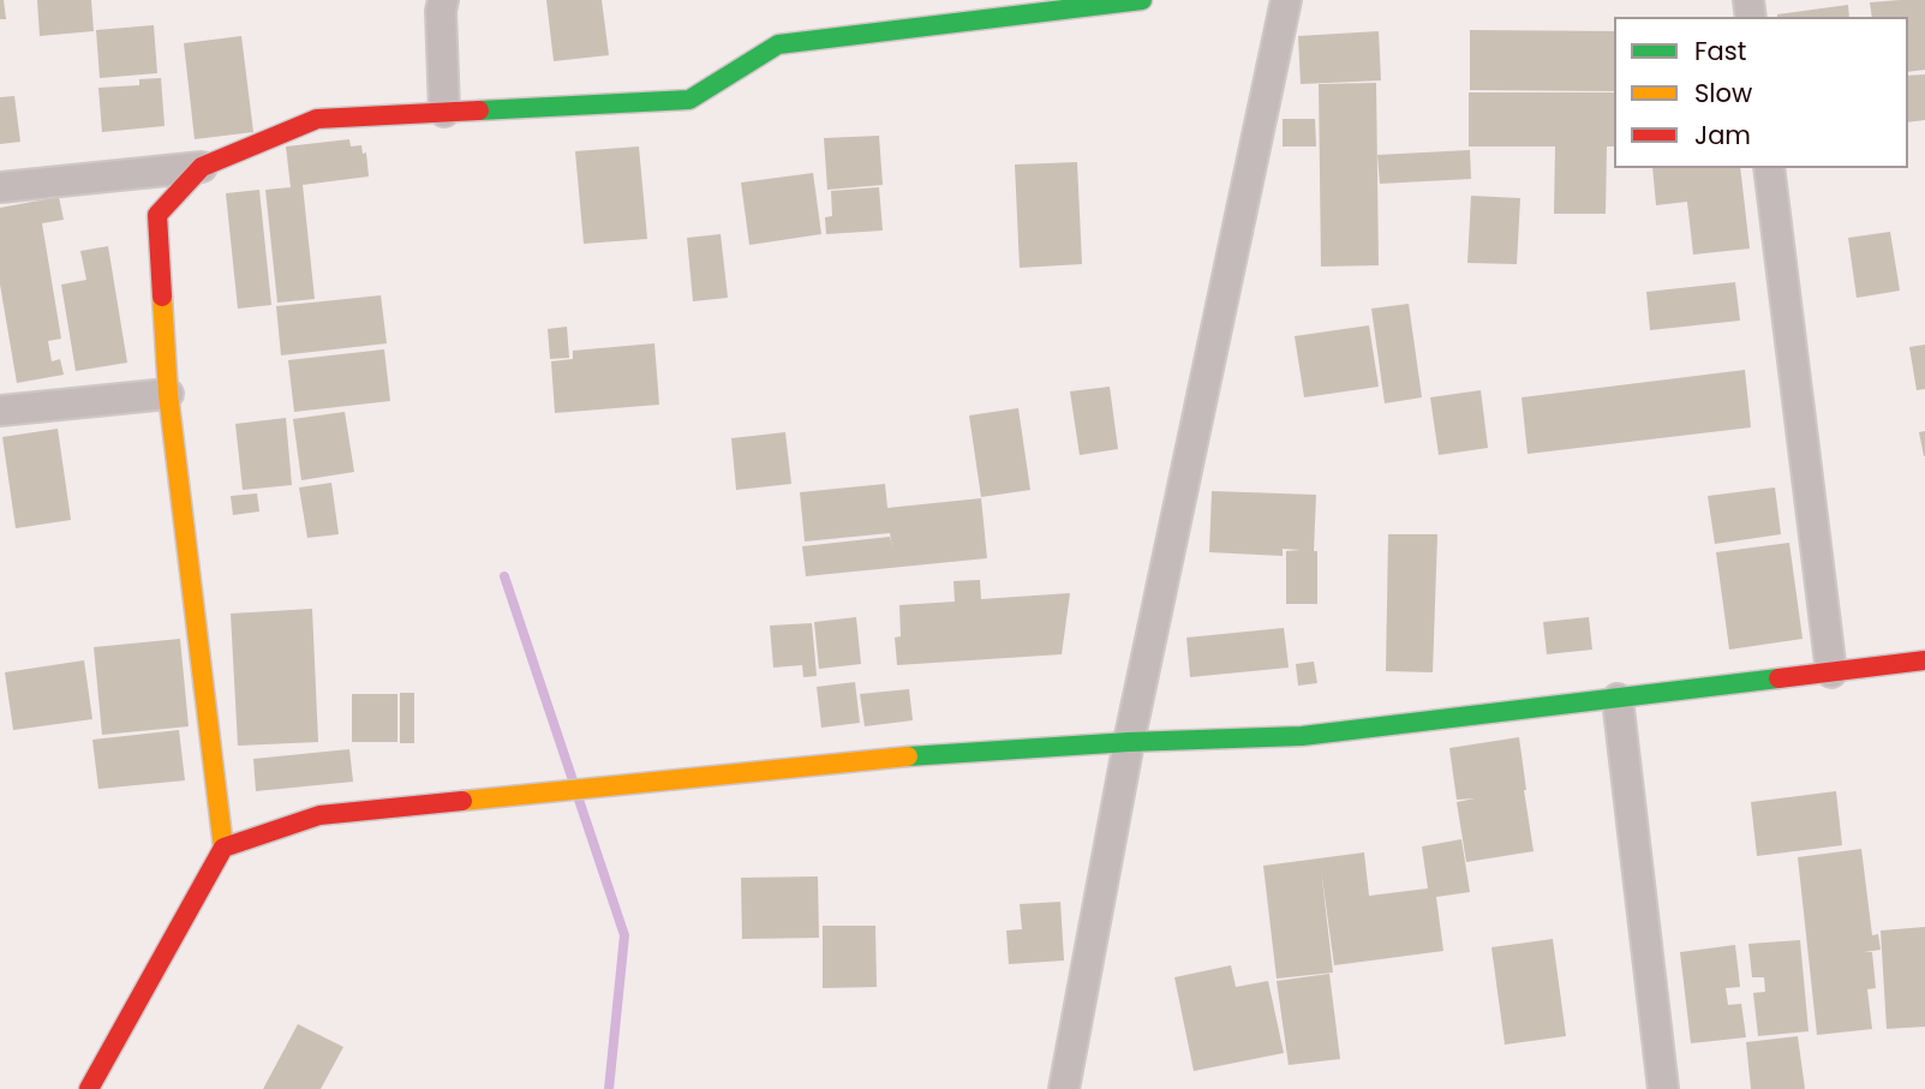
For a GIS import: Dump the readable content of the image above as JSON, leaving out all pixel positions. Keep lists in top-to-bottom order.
{
  "legend": ["Fast", "Slow", "Jam"]
}
